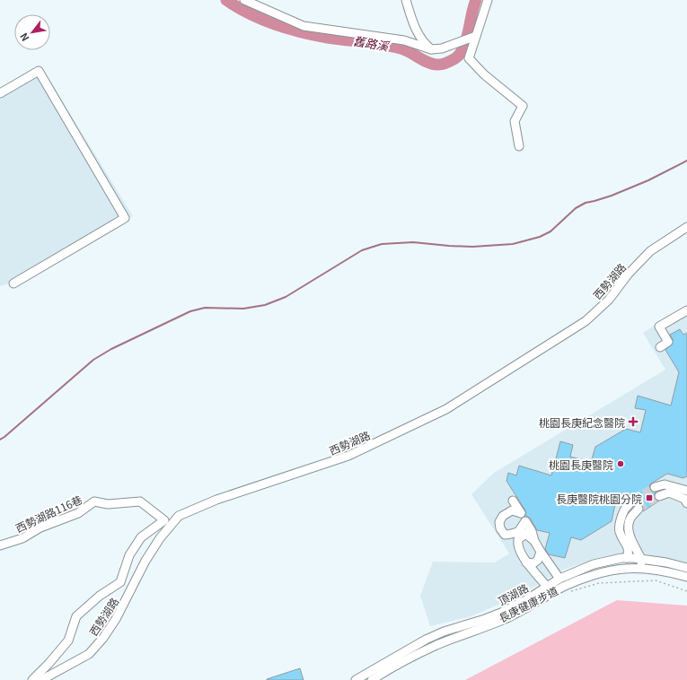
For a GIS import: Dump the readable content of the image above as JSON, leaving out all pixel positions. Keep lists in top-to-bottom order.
{
  "streets": {
    "street": ["西勢湖路", "西勢湖路116巷", "頂湖路"],
    "path": ["長庚健康步道"]
  },
  "water": ["舊路溪"],
  "places": {
    "health": ["桃園長庚紀念醫院"],
    "other": ["桃園長庚醫院"],
    "transit": ["長庚醫院桃園分院"]
  },
  "north": "bottom left"
}
